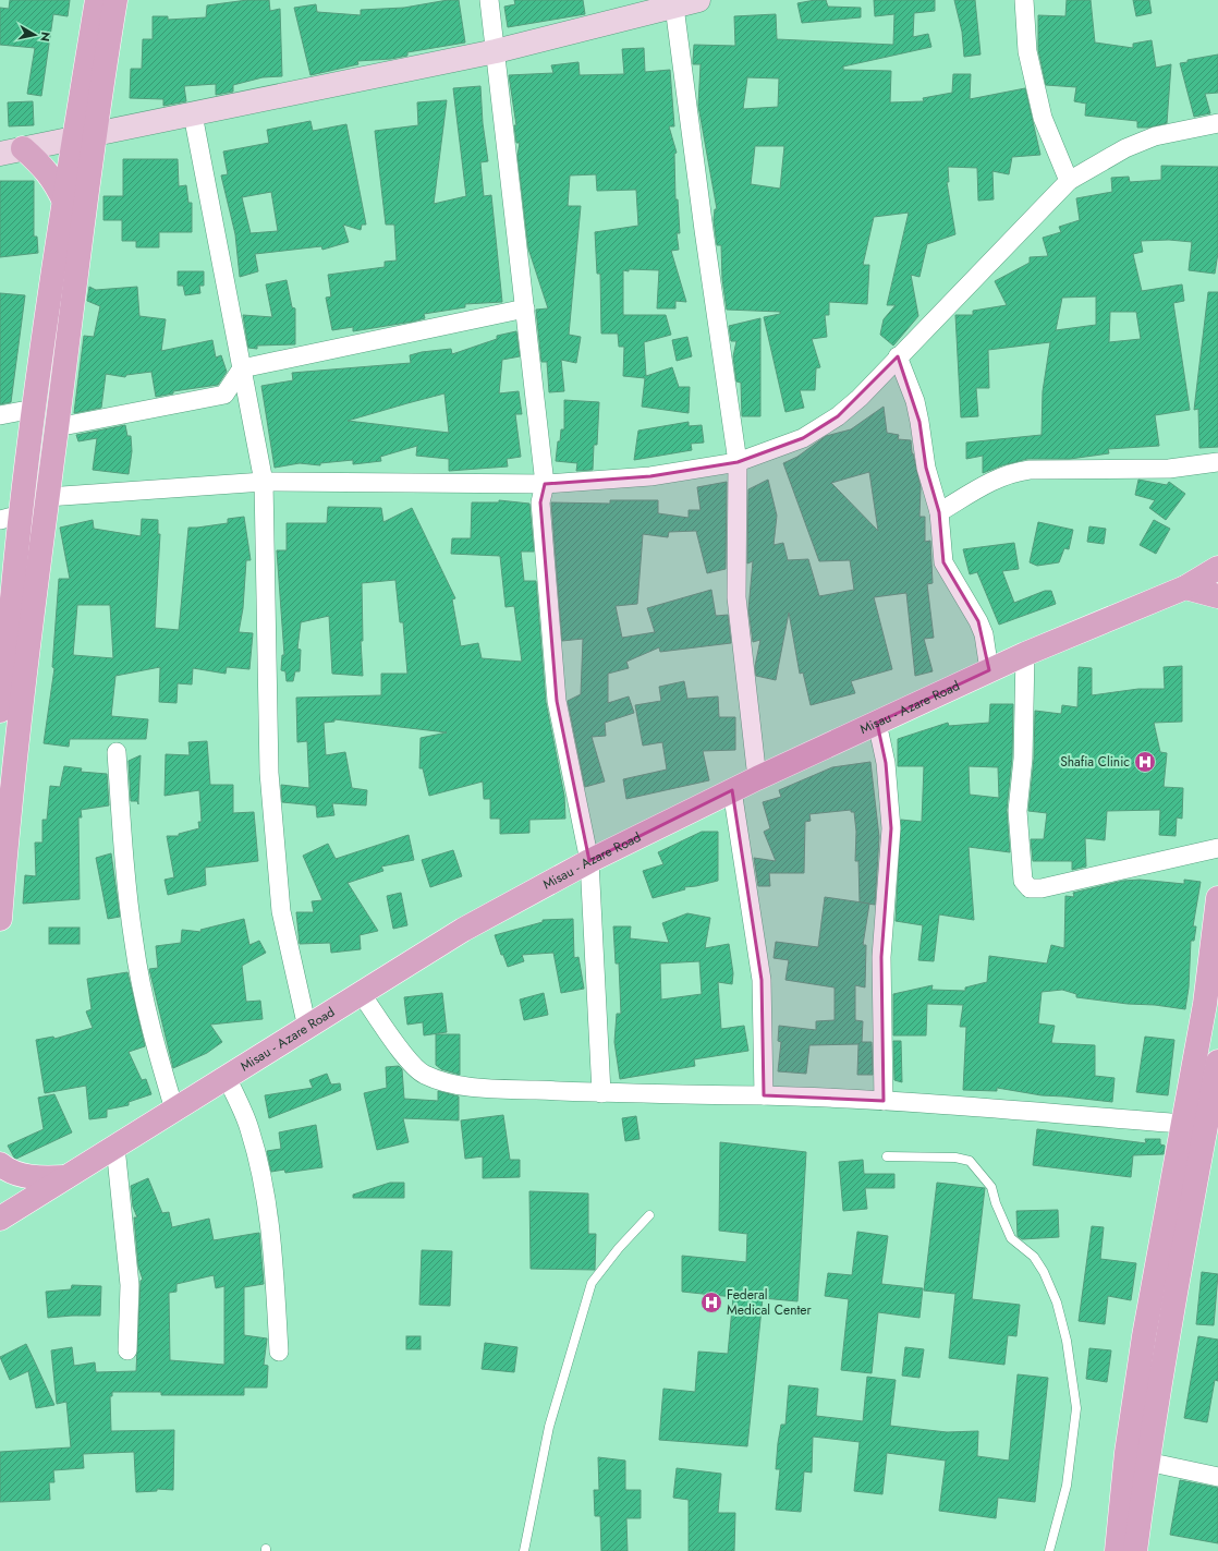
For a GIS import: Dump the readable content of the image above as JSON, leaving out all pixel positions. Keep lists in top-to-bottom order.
{
  "streets": {
    "main road": ["Misau - Azare Road"]
  },
  "places": {
    "hospital": ["Shafia Clinic", "Federal Medical Center"]
  },
  "north": "right"
}
